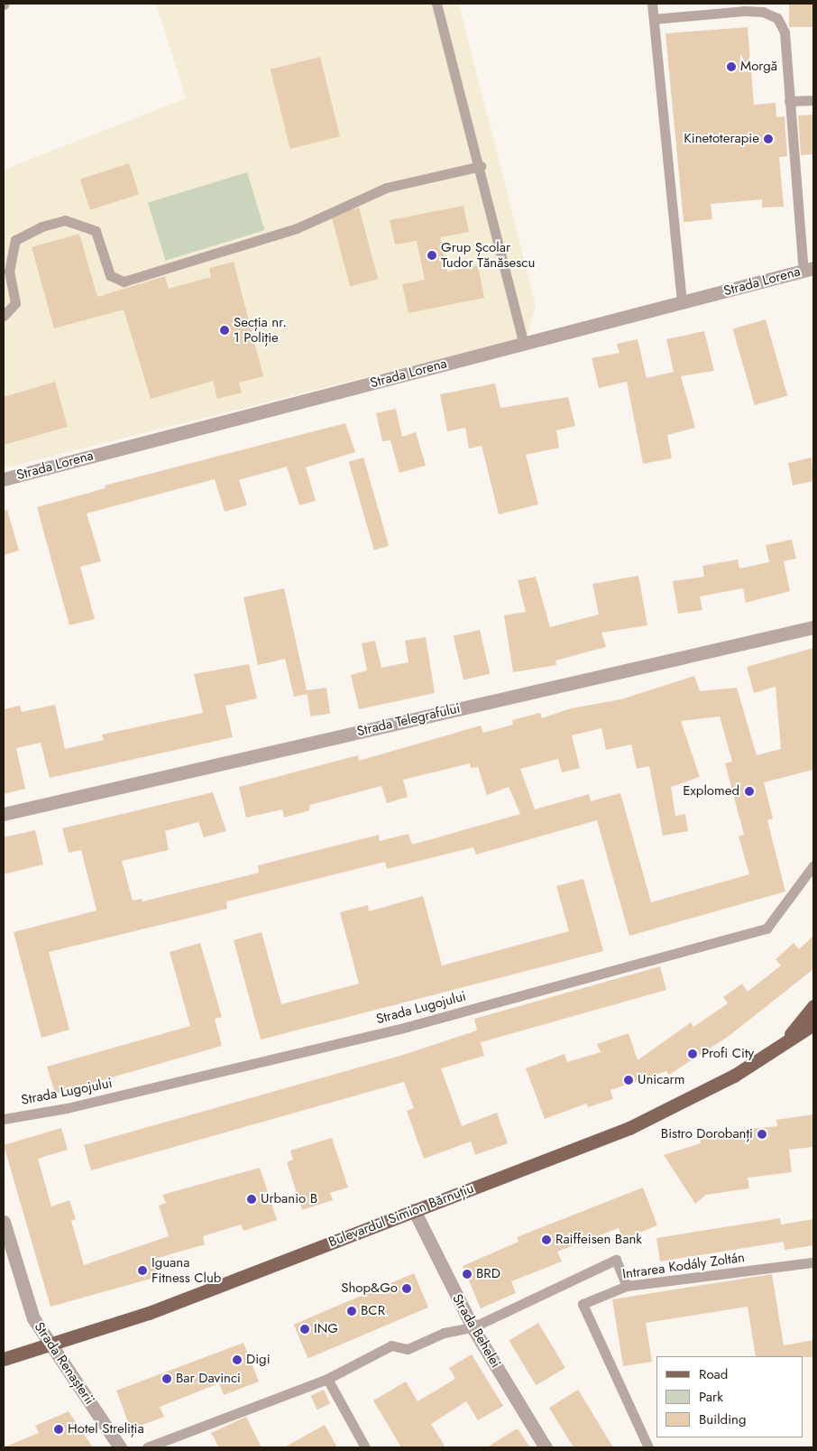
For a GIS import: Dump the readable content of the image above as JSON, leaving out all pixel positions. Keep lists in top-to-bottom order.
{
  "streets": {
    "main road": ["Bulevardul Simion Bărnuțiu"],
    "street": [
      "Strada Lorena",
      "Strada Telegrafului",
      "Strada Behelei",
      "Strada Renașterii"
    ],
    "lane": ["Strada Lugojului", "Intrarea Kodály Zoltán"]
  },
  "crossings": [
    ["Bulevardul Simion Bărnuțiu", "Strada Behelei"],
    ["Bulevardul Simion Bărnuțiu", "Strada Renașterii"]
  ],
  "places": [
    "Morgă",
    "Kinetoterapie",
    "Grup Școlar Tudor Tănăsescu",
    "Secția nr. 1 Poliție",
    "Explomed",
    "Profi City",
    "Unicarm",
    "Bistro Dorobanți",
    "Urbanio B",
    "Raiffeisen Bank",
    "Iguana Fitness Club",
    "BRD",
    "Shop&Go",
    "BCR",
    "ING",
    "Digi",
    "Bar Davinci",
    "Hotel Streliția"
  ],
  "legend": ["Road", "Park", "Building"]
}
